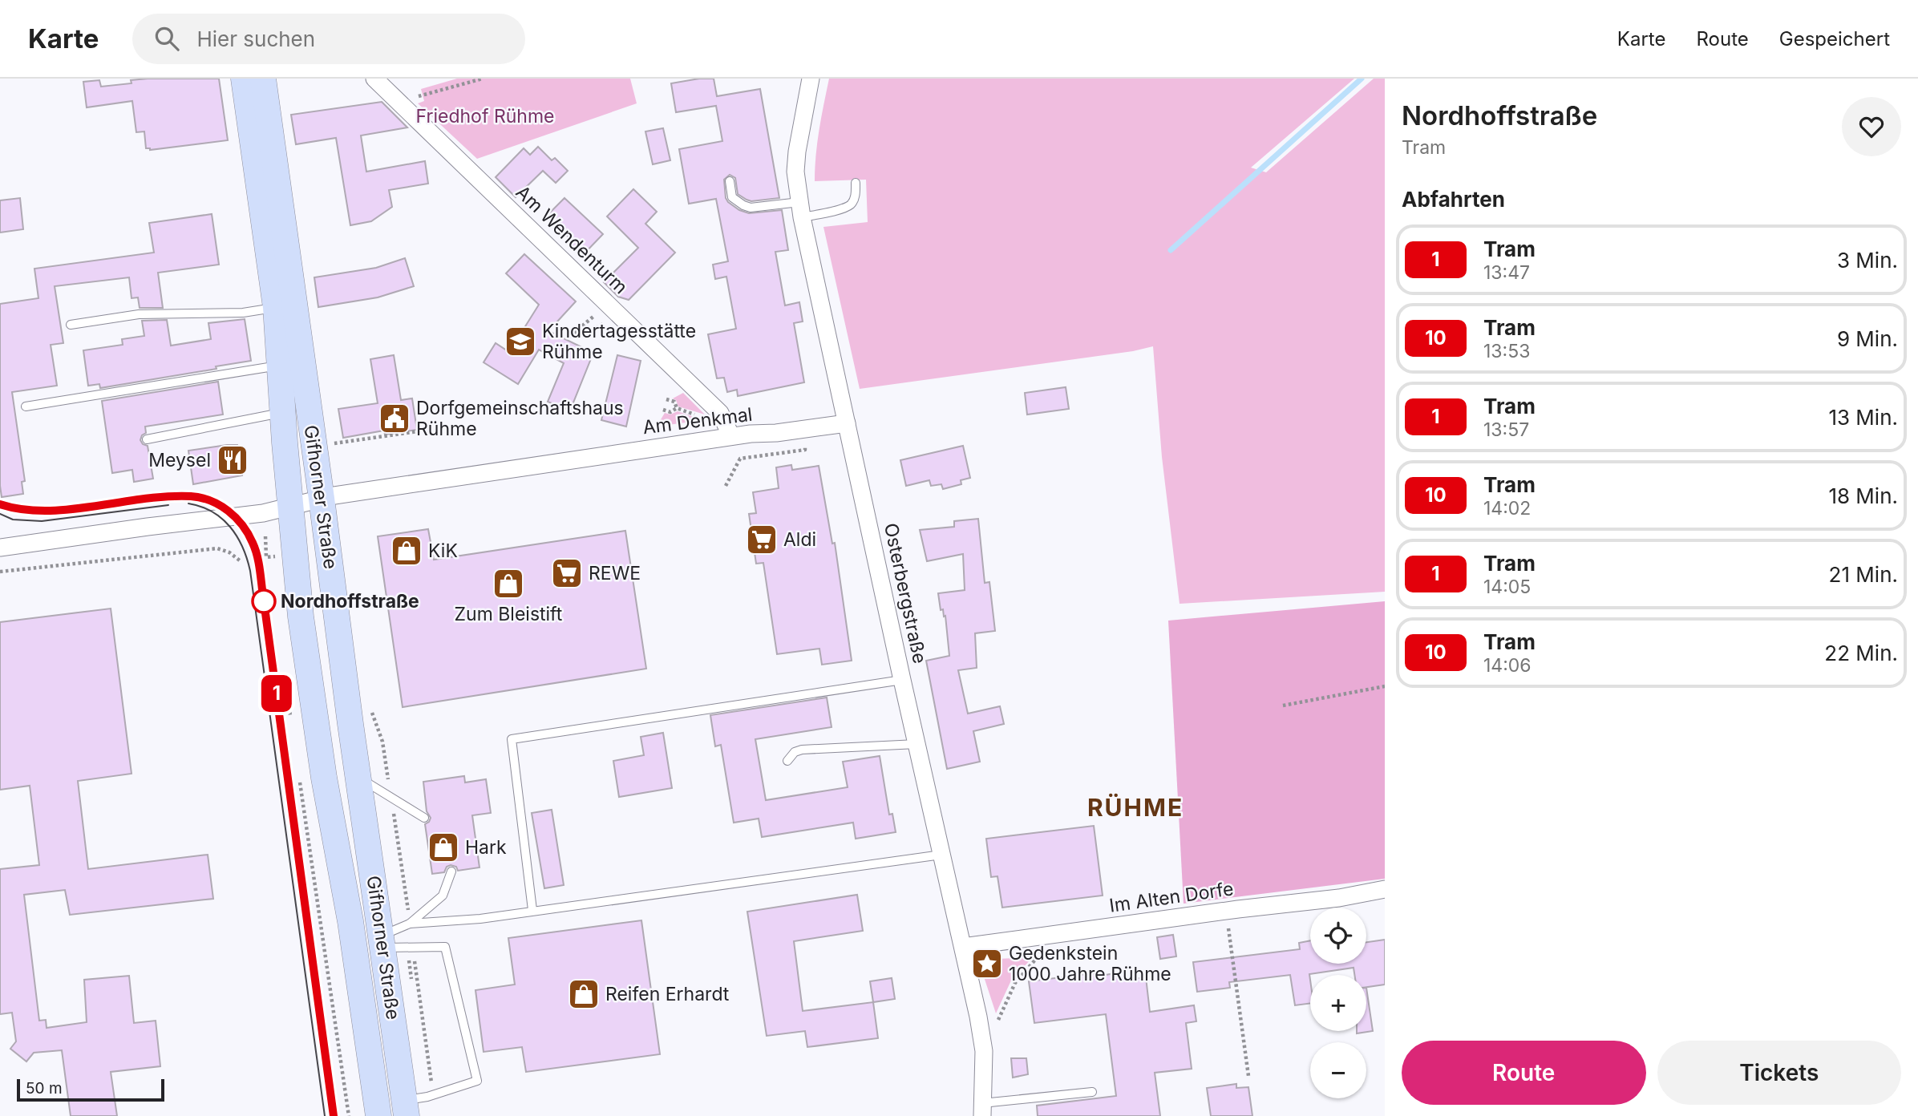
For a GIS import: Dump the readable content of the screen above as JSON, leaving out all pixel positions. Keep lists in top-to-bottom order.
{
  "streets": {
    "main road": ["Gifhorner Straße"],
    "street": [
      "Am Wendenturm",
      "Am Denkmal",
      "Osterbergstraße",
      "Im Alten Dorfe"
    ]
  },
  "crossings": [
    ["Am Wendenturm", "Am Denkmal"],
    ["Am Denkmal", "Gifhorner Straße"],
    ["Am Denkmal", "Osterbergstraße"],
    ["Osterbergstraße", "Im Alten Dorfe"]
  ],
  "districts": ["RÜHME"],
  "parks": ["Friedhof Rühme"],
  "places": {
    "school or university": ["Kindertagesstätte Rühme"],
    "public building": ["Dorfgemeinschaftshaus Rühme"],
    "restaurant": ["Meysel"],
    "supermarket": ["Aldi", "REWE"],
    "shop": [
      "KiK",
      "Zum Bleistift",
      "Hark",
      "Reifen Erhardt"
    ],
    "other": ["Nordhoffstraße"],
    "place": ["Gedenkstein 1000 Jahre Rühme"]
  },
  "lines": ["tram line 1"],
  "scale_bar": "50 m",
  "page": {
    "header": "Karte",
    "search": "Hier suchen",
    "nav": ["Karte", "Route", "Gespeichert"],
    "on_map": "1",
    "heading": [
      ["Nordhoffstraße", "Tram"],
      "Abfahrten"
    ],
    "list": [
      {
        "mark": "1",
        "name": "Tram",
        "note": "13:47",
        "value": "3 Min."
      },
      {
        "mark": "10",
        "name": "Tram",
        "note": "13:53",
        "value": "9 Min."
      },
      {
        "mark": "1",
        "name": "Tram",
        "note": "13:57",
        "value": "13 Min."
      },
      {
        "mark": "10",
        "name": "Tram",
        "note": "14:02",
        "value": "18 Min."
      },
      {
        "mark": "1",
        "name": "Tram",
        "note": "14:05",
        "value": "21 Min."
      },
      {
        "mark": "10",
        "name": "Tram",
        "note": "14:06",
        "value": "22 Min."
      }
    ],
    "map_buttons": ["+", "−"],
    "buttons": ["Route", "Tickets"],
    "scale": "50 m"
  }
}
